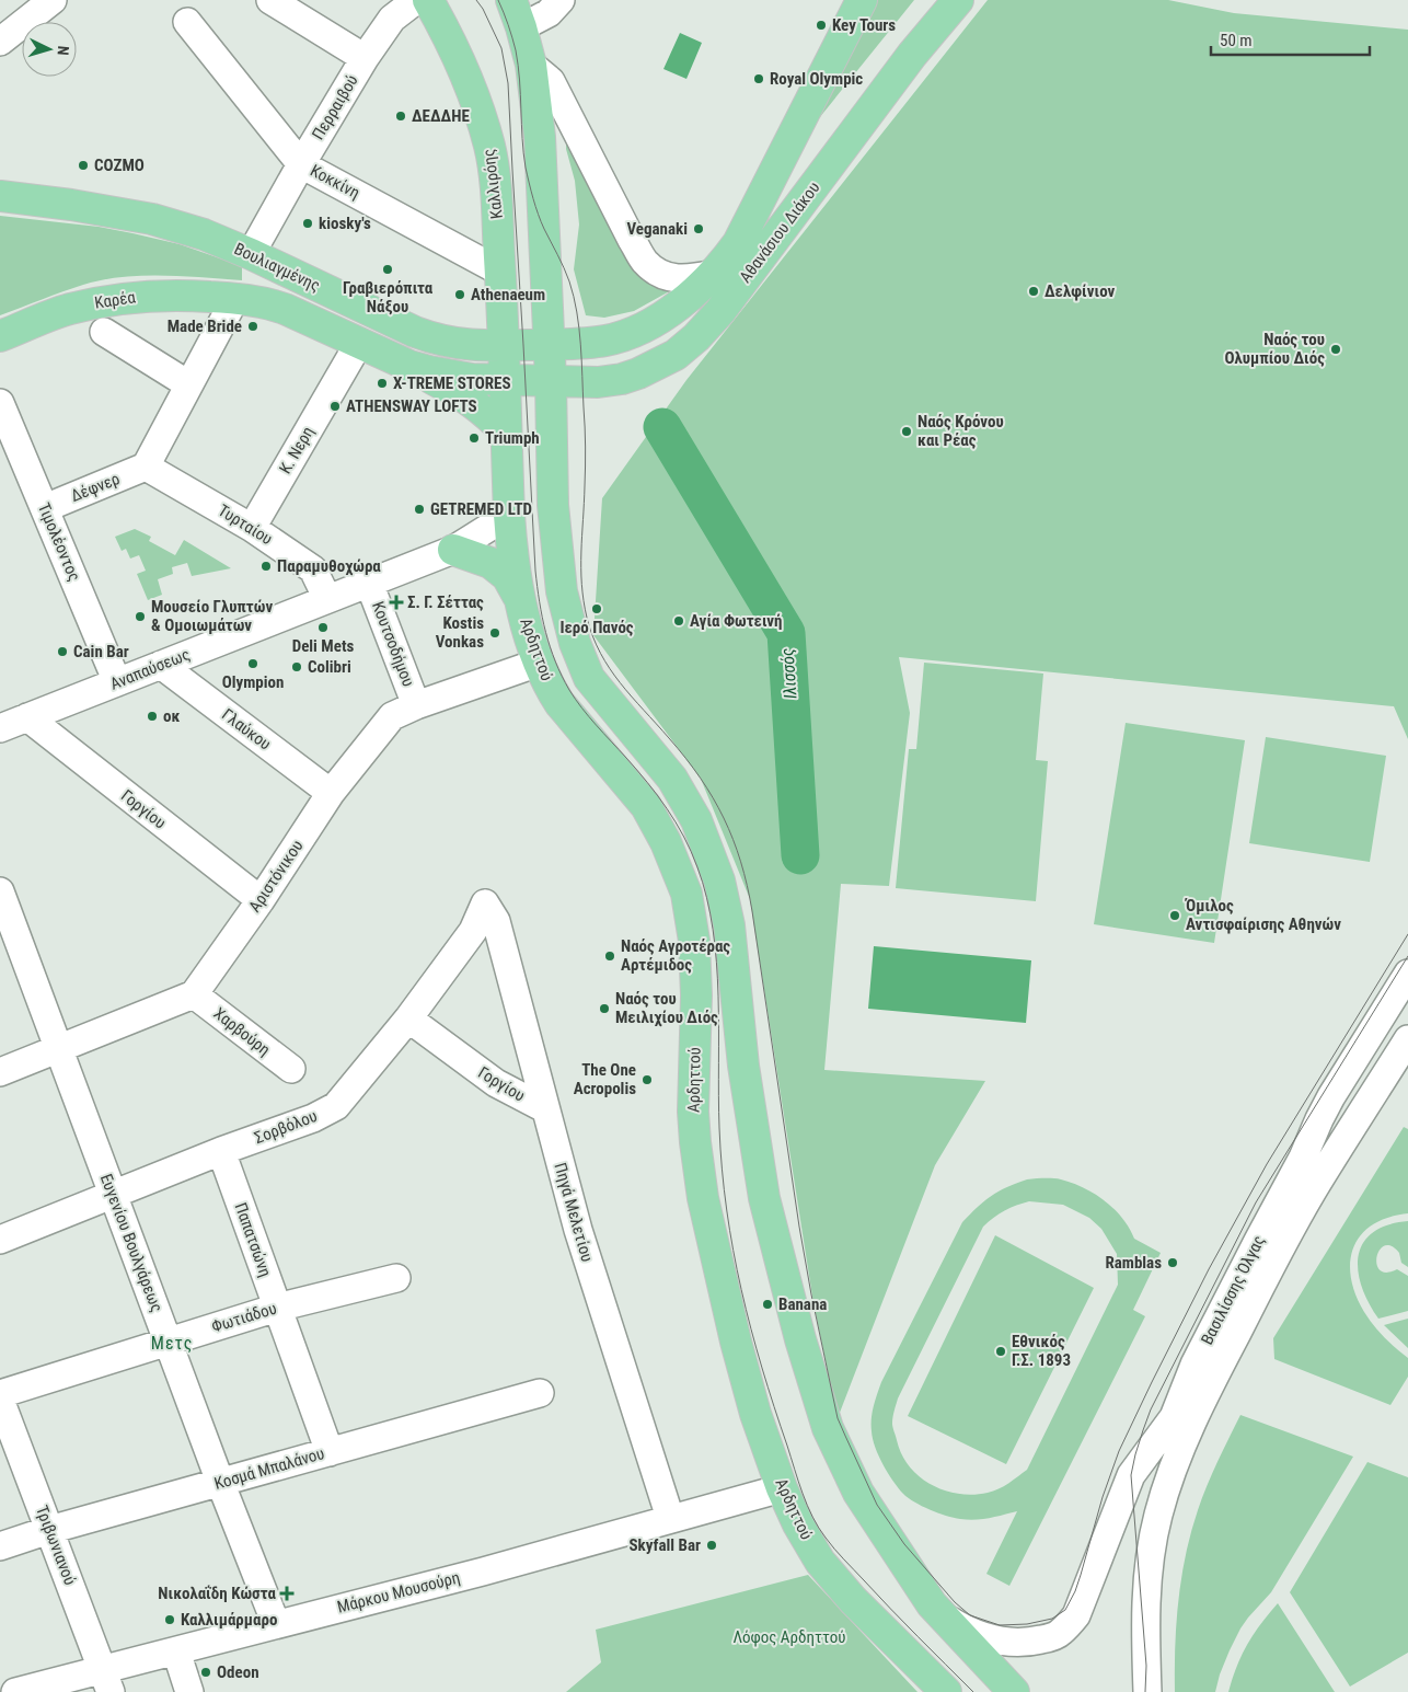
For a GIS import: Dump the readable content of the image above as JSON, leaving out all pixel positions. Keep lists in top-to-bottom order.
{
  "streets": {
    "main road": [
      "Καλλιρόης",
      "Αθανάσιου Διάκου",
      "Βουλιαγμένης",
      "Καρέα",
      "Αρδηττού"
    ],
    "street": [
      "Περραιβού",
      "Κοκκίνη",
      "Κ. Νερη",
      "Δέφνερ",
      "Τυρταίου",
      "Τιμολέοντος",
      "Κουτσοδήμου",
      "Αναπαύσεως",
      "Γλαύκου",
      "Γοργίου",
      "Αριστόνικου",
      "Χαρβούρη",
      "Σορβόλου",
      "Πηγά Μελετίου",
      "Παπατσώνη",
      "Ευγενίου Βουλγάρεως",
      "Βασιλίσσης Όλγας",
      "Φωτιάδου",
      "Κοσμά Μπαλάνου",
      "Τριβωνιανού",
      "Μάρκου Μουσούρη"
    ]
  },
  "crossings": [
    ["Περραιβού", "Κοκκίνη"],
    ["Περραιβού", "Βουλιαγμένης"],
    ["Κοκκίνη", "Καλλιρόης"],
    ["Καλλιρόης", "Βουλιαγμένης"],
    ["Καλλιρόης", "Αρδηττού"],
    ["Αθανάσιου Διάκου", "Βουλιαγμένης"],
    ["Βουλιαγμένης", "Καρέα"],
    ["Βουλιαγμένης", "Κ. Νερη"],
    ["Βουλιαγμένης", "Αρδηττού"],
    ["Κ. Νερη", "Τυρταίου"],
    ["Δέφνερ", "Τυρταίου"],
    ["Δέφνερ", "Τιμολέοντος"],
    ["Τυρταίου", "Αναπαύσεως"],
    ["Τιμολέοντος", "Αναπαύσεως"],
    ["Κουτσοδήμου", "Αναπαύσεως"],
    ["Κουτσοδήμου", "Αριστόνικου"],
    ["Αρδηττού", "Αναπαύσεως"],
    ["Αρδηττού", "Αριστόνικου"],
    ["Αρδηττού", "Μάρκου Μουσούρη"],
    ["Αναπαύσεως", "Γλαύκου"],
    ["Αναπαύσεως", "Γοργίου"],
    ["Γλαύκου", "Αριστόνικου"],
    ["Γοργίου", "Αριστόνικου"],
    ["Γοργίου", "Σορβόλου"],
    ["Γοργίου", "Πηγά Μελετίου"],
    ["Αριστόνικου", "Χαρβούρη"],
    ["Σορβόλου", "Πηγά Μελετίου"],
    ["Σορβόλου", "Παπατσώνη"],
    ["Σορβόλου", "Ευγενίου Βουλγάρεως"],
    ["Πηγά Μελετίου", "Μάρκου Μουσούρη"],
    ["Παπατσώνη", "Φωτιάδου"],
    ["Παπατσώνη", "Κοσμά Μπαλάνου"],
    ["Ευγενίου Βουλγάρεως", "Φωτιάδου"],
    ["Ευγενίου Βουλγάρεως", "Κοσμά Μπαλάνου"],
    ["Ευγενίου Βουλγάρεως", "Μάρκου Μουσούρη"],
    ["Κοσμά Μπαλάνου", "Τριβωνιανού"],
    ["Τριβωνιανού", "Μάρκου Μουσούρη"]
  ],
  "districts": ["Μετς"],
  "water": ["Ιλισσός"],
  "parks": ["Λόφος Αρδηττού"],
  "places": {
    "other": [
      "Key Tours",
      "Royal Olympic",
      "ΔΕΔΔΗΕ",
      "COZMO",
      "kiosky's",
      "Veganaki",
      "Γραβιερόπιτα Νάξου",
      "Δελφίνιον",
      "Athenaeum",
      "Made Bride",
      "Ναός του Ολυμπίου Διός",
      "X-TREME STORES",
      "ATHENSWAY LOFTS",
      "Ναός Κρόνου και Ρέας",
      "Triumph",
      "GETREMED LTD",
      "Παραμυθοχώρα",
      "Ιερό Πανός",
      "Μουσείο Γλυπτών & Ομοιωμάτων",
      "Αγία Φωτεινή",
      "Deli Mets",
      "Kostis Vonkas",
      "Cain Bar",
      "Olympion",
      "Colibri",
      "οκ",
      "Όμιλος Αντισφαίρισης Αθηνών",
      "Ναός Αγροτέρας Αρτέμιδος",
      "Ναός του Μειλιχίου Διός",
      "The One Acropolis",
      "Ramblas",
      "Banana",
      "Εθνικός Γ.Σ. 1893",
      "Skyfall Bar",
      "Καλλιμάρμαρο",
      "Odeon"
    ],
    "health": ["Σ. Γ. Σέττας", "Νικολαΐδη Κώστα"]
  },
  "scale_bar": "50 m",
  "north": "right"
}
